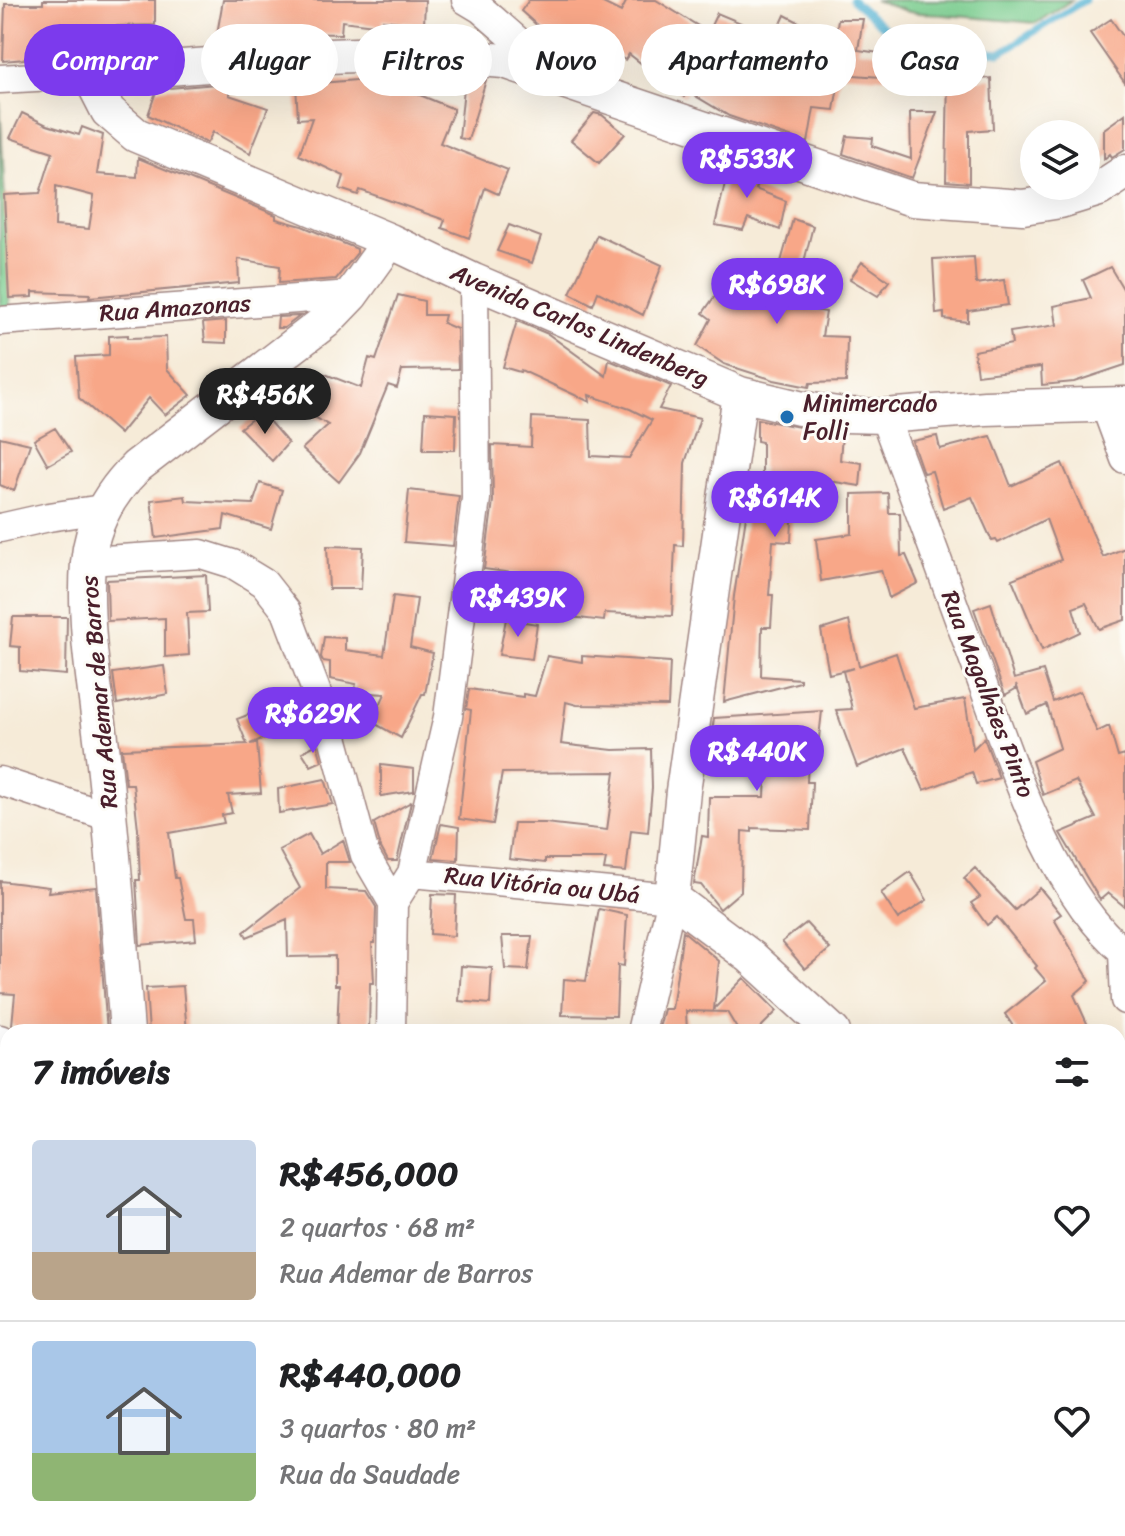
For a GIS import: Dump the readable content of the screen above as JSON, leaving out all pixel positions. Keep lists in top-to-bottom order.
{
  "streets": {
    "street": [
      "Rua Amazonas",
      "Avenida Carlos Lindenberg",
      "Rua Ademar de Barros",
      "Rua Magalhães Pinto",
      "Rua Vitória ou Ubá"
    ]
  },
  "crossings": [
    ["Rua Amazonas", "Rua Ademar de Barros"],
    ["Avenida Carlos Lindenberg", "Rua Ademar de Barros"],
    ["Avenida Carlos Lindenberg", "Rua Magalhães Pinto"]
  ],
  "places": ["Minimercado Folli"],
  "page": {
    "chip": [
      "Comprar",
      "Alugar",
      "Filtros",
      "Novo",
      "Apartamento",
      "Casa"
    ],
    "price": [
      "R$533K",
      "R$698K",
      "R$456K",
      "R$614K",
      "R$439K",
      "R$629K",
      "R$440K"
    ],
    "heading": "7 imóveis",
    "list": [
      {
        "name": "R$456,000",
        "note": "2 quartos · 68 m² · Rua Ademar de Barros"
      },
      {
        "name": "R$440,000",
        "note": "3 quartos · 80 m² · Rua da Saudade"
      }
    ]
  }
}
